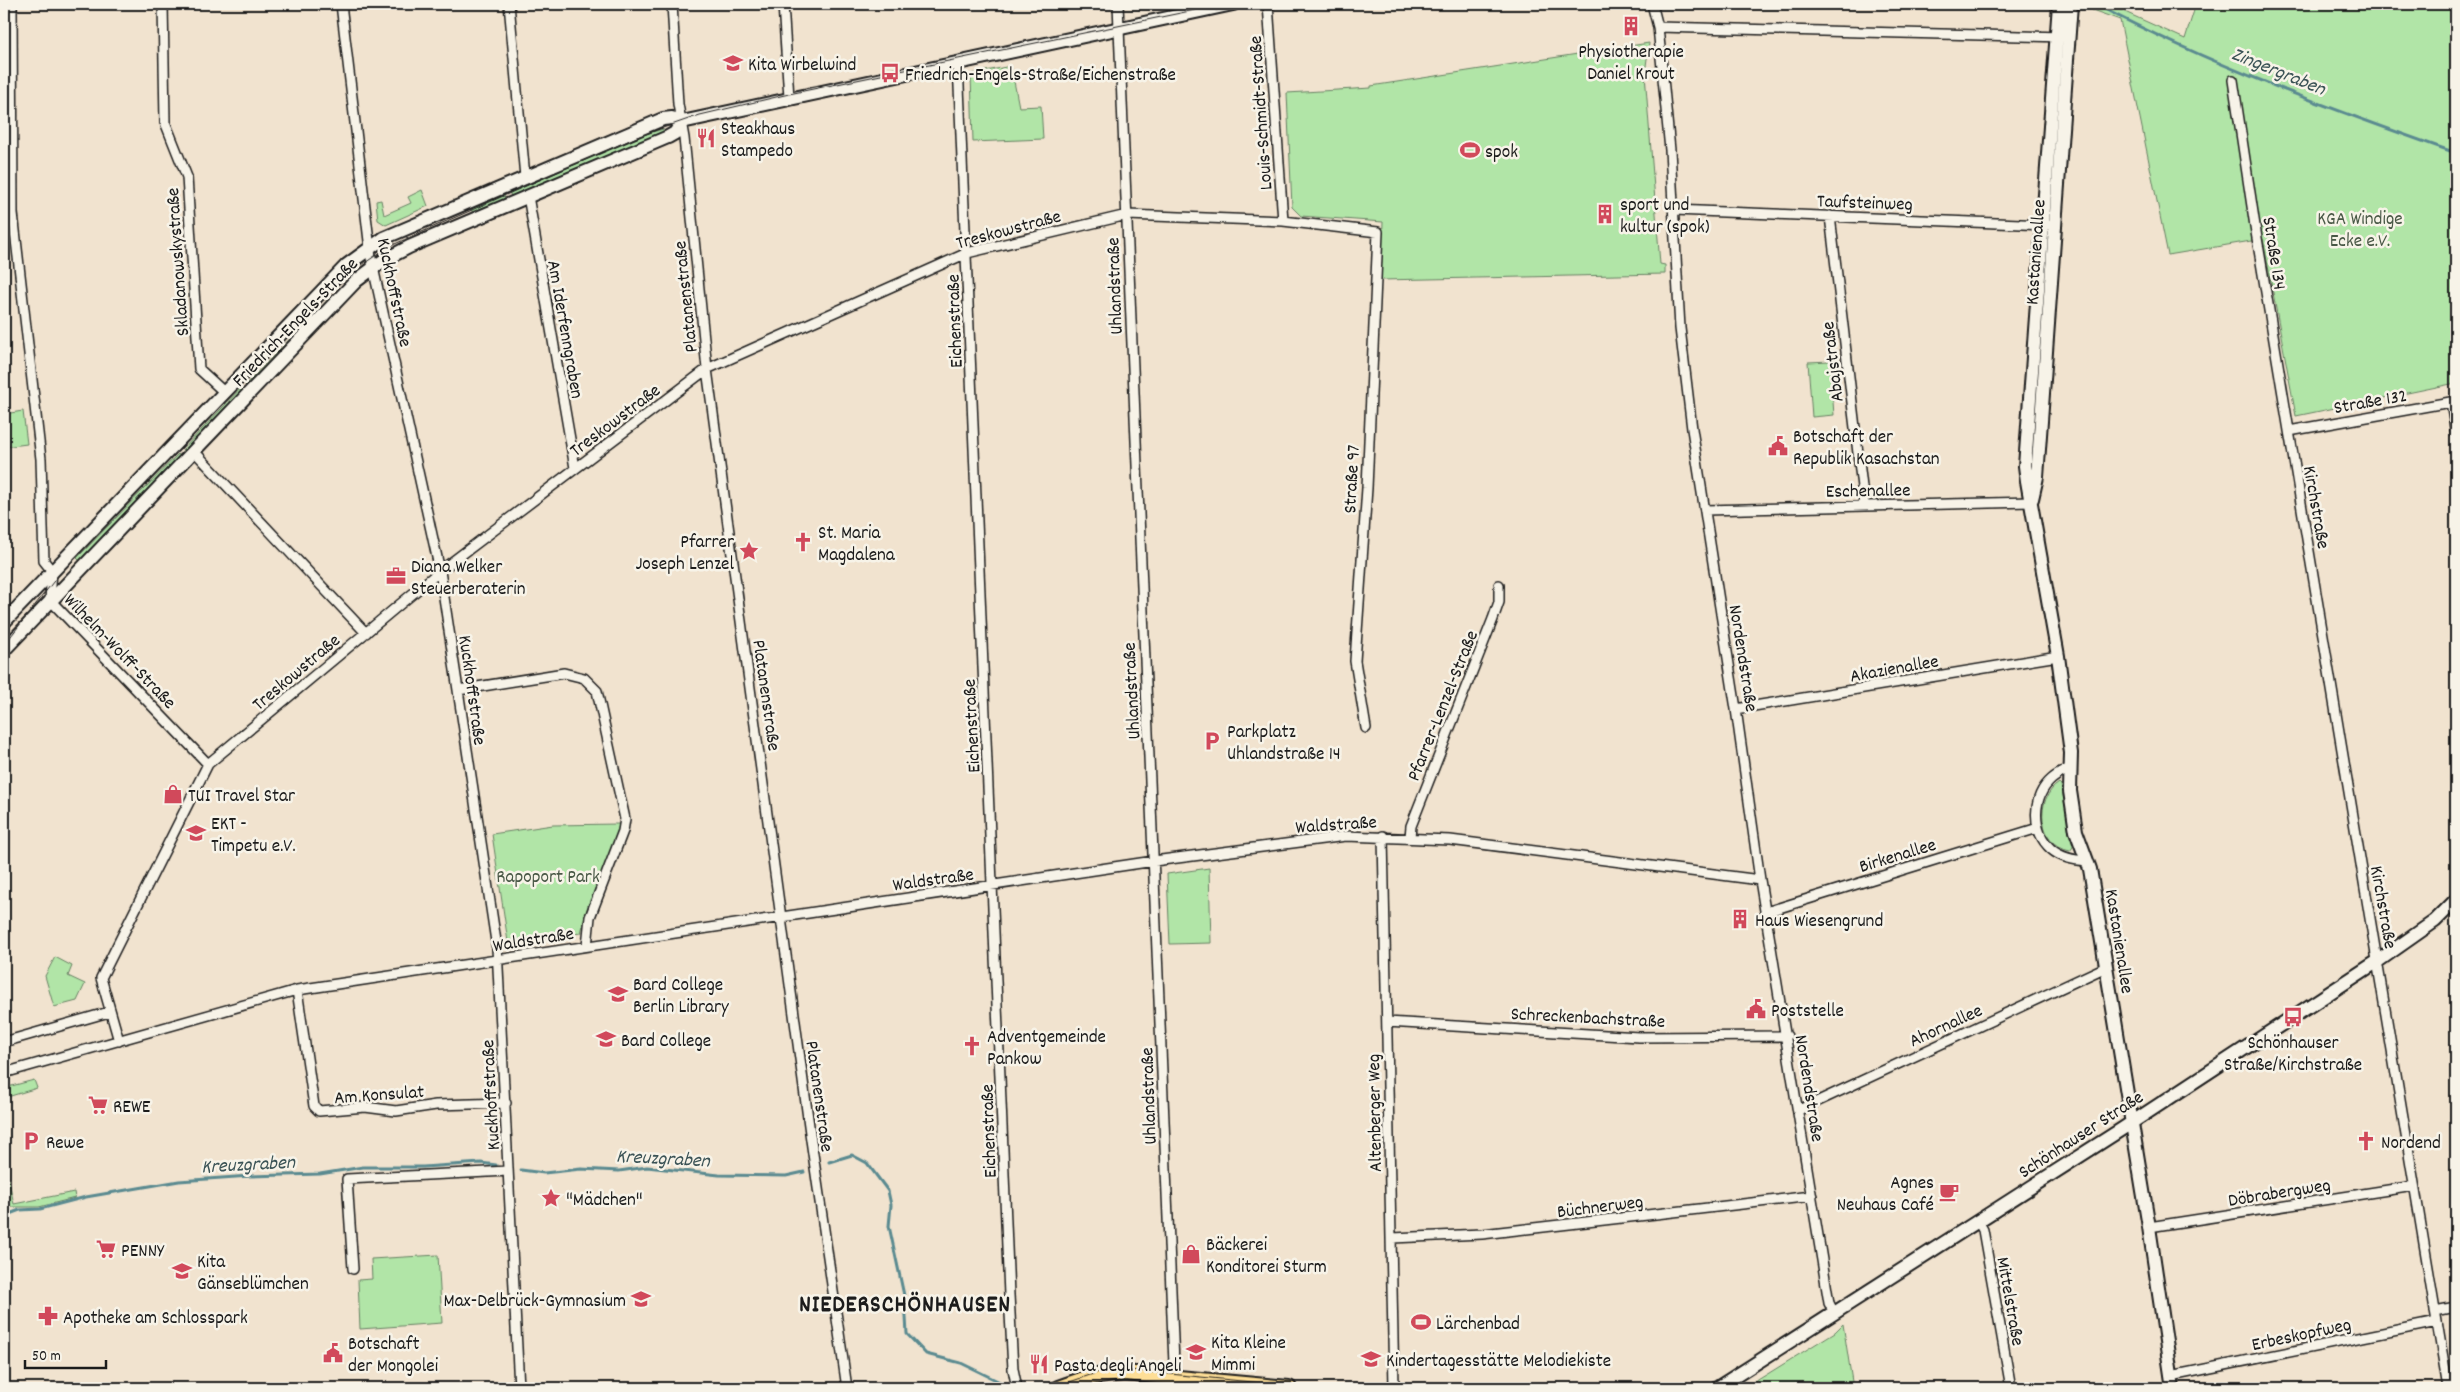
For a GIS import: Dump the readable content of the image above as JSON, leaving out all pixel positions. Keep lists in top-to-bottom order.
{
  "streets": {
    "street": [
      "Louis-Schmidt-Straße",
      "Taufsteinweg",
      "Treskowstraße",
      "Kastanienallee",
      "Straße 134",
      "Skladanowskystraße",
      "Uhlandstraße",
      "Kuckhoffstraße",
      "Platanenstraße",
      "Friedrich-Engels-Straße",
      "Eichenstraße",
      "Am Iderfenngraben",
      "Abajstraße",
      "Straße 132",
      "Straße 97",
      "Eschenallee",
      "Kirchstraße",
      "Wilhelm-Wolff-Straße",
      "Nordendstraße",
      "Akazienallee",
      "Pfarrer-Lenzel-Straße",
      "Waldstraße",
      "Birkenallee",
      "Schreckenbachstraße",
      "Ahornallee",
      "Am Konsulat",
      "Altenberger Weg",
      "Schönhauser Straße",
      "Döbrabergweg",
      "Büchnerweg",
      "Mittelstraße",
      "Erbeskopfweg"
    ]
  },
  "crossings": [
    ["Louis-Schmidt-Straße", "Treskowstraße"],
    ["Taufsteinweg", "Kastanienallee"],
    ["Taufsteinweg", "Abajstraße"],
    ["Taufsteinweg", "Nordendstraße"],
    ["Treskowstraße", "Uhlandstraße"],
    ["Treskowstraße", "Kuckhoffstraße"],
    ["Treskowstraße", "Platanenstraße"],
    ["Treskowstraße", "Eichenstraße"],
    ["Treskowstraße", "Am Iderfenngraben"],
    ["Treskowstraße", "Straße 97"],
    ["Treskowstraße", "Wilhelm-Wolff-Straße"],
    ["Kastanienallee", "Eschenallee"],
    ["Kastanienallee", "Akazienallee"],
    ["Kastanienallee", "Ahornallee"],
    ["Kastanienallee", "Schönhauser Straße"],
    ["Kastanienallee", "Döbrabergweg"],
    ["Kastanienallee", "Erbeskopfweg"],
    ["Straße 134", "Straße 132"],
    ["Straße 134", "Kirchstraße"],
    ["Skladanowskystraße", "Friedrich-Engels-Straße"],
    ["Uhlandstraße", "Friedrich-Engels-Straße"],
    ["Uhlandstraße", "Waldstraße"],
    ["Kuckhoffstraße", "Friedrich-Engels-Straße"],
    ["Kuckhoffstraße", "Waldstraße"],
    ["Kuckhoffstraße", "Am Konsulat"],
    ["Platanenstraße", "Friedrich-Engels-Straße"],
    ["Platanenstraße", "Waldstraße"],
    ["Friedrich-Engels-Straße", "Eichenstraße"],
    ["Friedrich-Engels-Straße", "Am Iderfenngraben"],
    ["Friedrich-Engels-Straße", "Wilhelm-Wolff-Straße"],
    ["Eichenstraße", "Waldstraße"],
    ["Abajstraße", "Eschenallee"],
    ["Straße 132", "Kirchstraße"],
    ["Eschenallee", "Nordendstraße"],
    ["Kirchstraße", "Schönhauser Straße"],
    ["Kirchstraße", "Döbrabergweg"],
    ["Kirchstraße", "Erbeskopfweg"],
    ["Nordendstraße", "Akazienallee"],
    ["Nordendstraße", "Waldstraße"],
    ["Nordendstraße", "Birkenallee"],
    ["Nordendstraße", "Schreckenbachstraße"],
    ["Nordendstraße", "Ahornallee"],
    ["Nordendstraße", "Schönhauser Straße"],
    ["Nordendstraße", "Büchnerweg"],
    ["Pfarrer-Lenzel-Straße", "Waldstraße"],
    ["Waldstraße", "Am Konsulat"],
    ["Waldstraße", "Altenberger Weg"],
    ["Schreckenbachstraße", "Altenberger Weg"],
    ["Altenberger Weg", "Büchnerweg"],
    ["Schönhauser Straße", "Mittelstraße"]
  ],
  "districts": ["NIEDERSCHÖNHAUSEN"],
  "water": ["Zingergraben", "Kreuzgraben"],
  "parks": ["KGA Windige Ecke e.V.", "Rapoport Park"],
  "places": {
    "building": ["Physiotherapie Daniel Krout", "sport und kultur (spok)", "Haus Wiesengrund"],
    "school or university": [
      "Kita Wirbelwind",
      "EKT - Timpetu e.V.",
      "Bard College Berlin Library",
      "Bard College",
      "Kita Gänseblümchen",
      "Max-Delbrück-Gymnasium",
      "Kita Kleine Mimmi",
      "Kindertagesstätte Melodiekiste"
    ],
    "bus stop": ["Friedrich-Engels-Straße/Eichenstraße", "Schönhauser Straße/Kirchstraße"],
    "restaurant": ["Steakhaus Stampedo", "Pasta degli Angeli"],
    "sports": ["spok", "Lärchenbad"],
    "public building": ["Botschaft der Republik Kasachstan", "Poststelle", "Botschaft der Mongolei"],
    "church": ["St. Maria Magdalena", "Adventgemeinde Pankow", "Nordend"],
    "place": ["Pfarrer Joseph Lenzel", "\"Mädchen\""],
    "office": ["Diana Welker Steuerberaterin"],
    "parking": ["Parkplatz Uhlandstraße 14", "Rewe"],
    "shop": ["TUI Travel Star", "Bäckerei Konditorei Sturm"],
    "supermarket": ["REWE", "PENNY"],
    "cafe": ["Agnes Neuhaus Café"],
    "pharmacy": ["Apotheke am Schlosspark"]
  },
  "scale_bar": "50 m"
}
